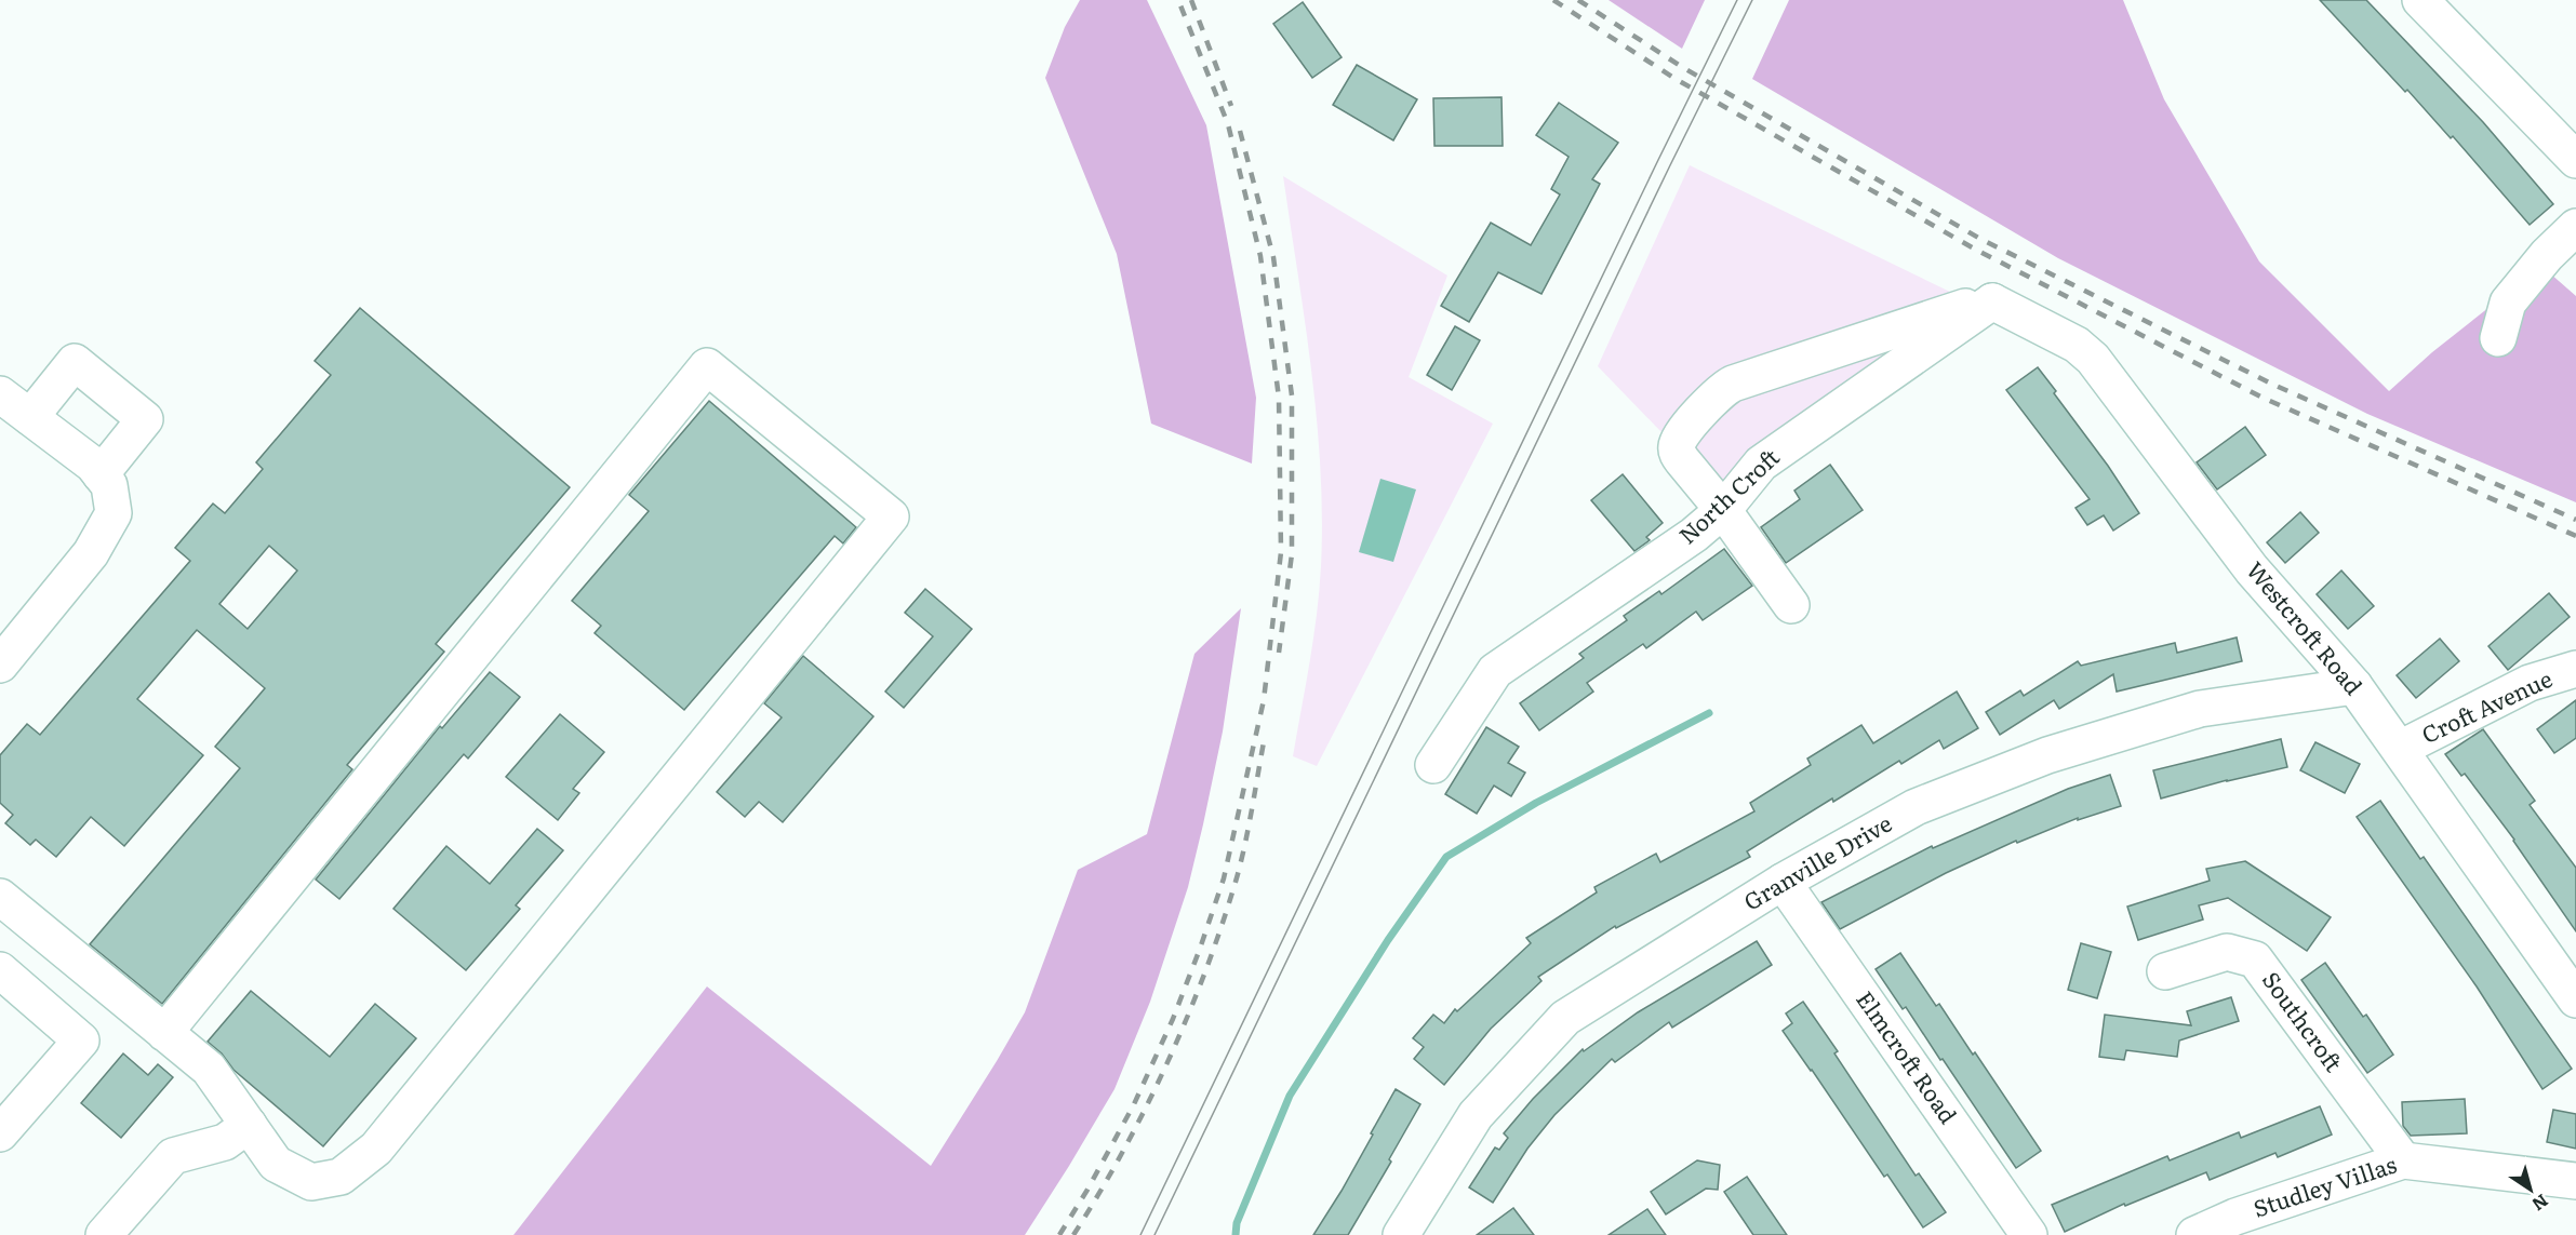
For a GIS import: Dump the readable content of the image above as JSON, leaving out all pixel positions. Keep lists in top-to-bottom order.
{
  "streets": {
    "street": [
      "North Croft",
      "Westcroft Road",
      "Croft Avenue",
      "Granville Drive",
      "Southcroft",
      "Elmcroft Road",
      "Studley Villas"
    ]
  },
  "crossings": [
    ["North Croft", "Westcroft Road"],
    ["Westcroft Road", "Croft Avenue"],
    ["Westcroft Road", "Granville Drive"],
    ["Granville Drive", "Elmcroft Road"],
    ["Southcroft", "Studley Villas"]
  ],
  "north": "bottom right"
}
